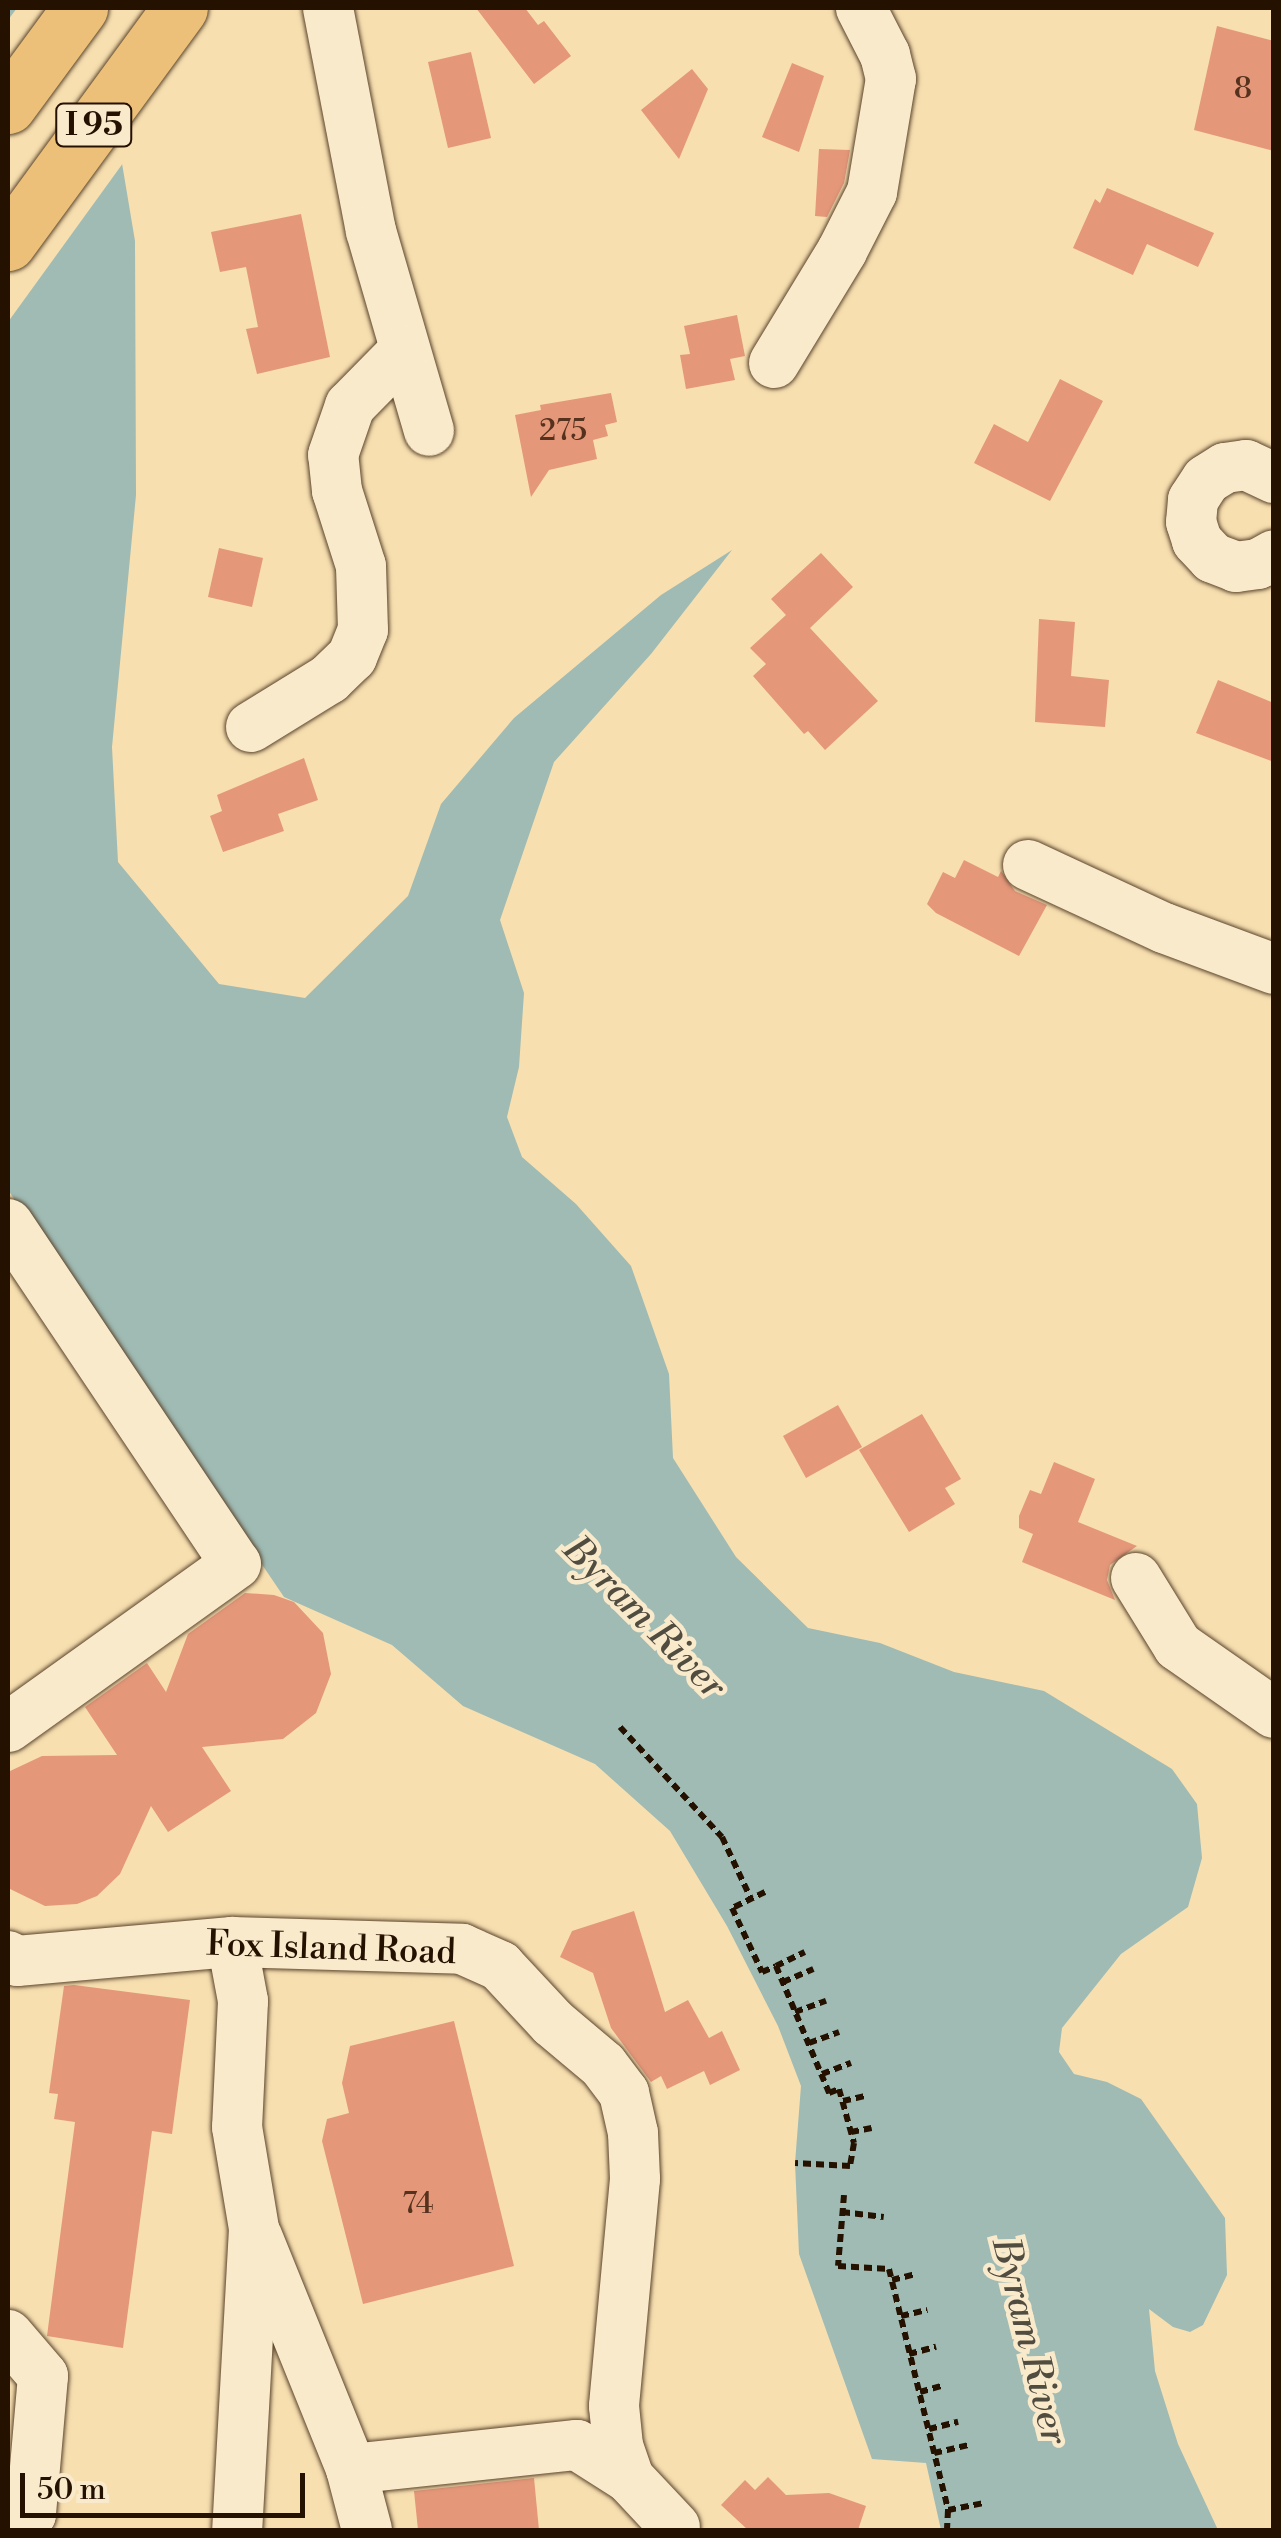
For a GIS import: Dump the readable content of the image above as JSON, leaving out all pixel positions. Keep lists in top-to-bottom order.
{
  "streets": {
    "highway": ["I 95"],
    "street": ["Fox Island Road"]
  },
  "water": ["Byram River"],
  "house_numbers": ["8", "275", "74"],
  "scale_bar": "50 m"
}
